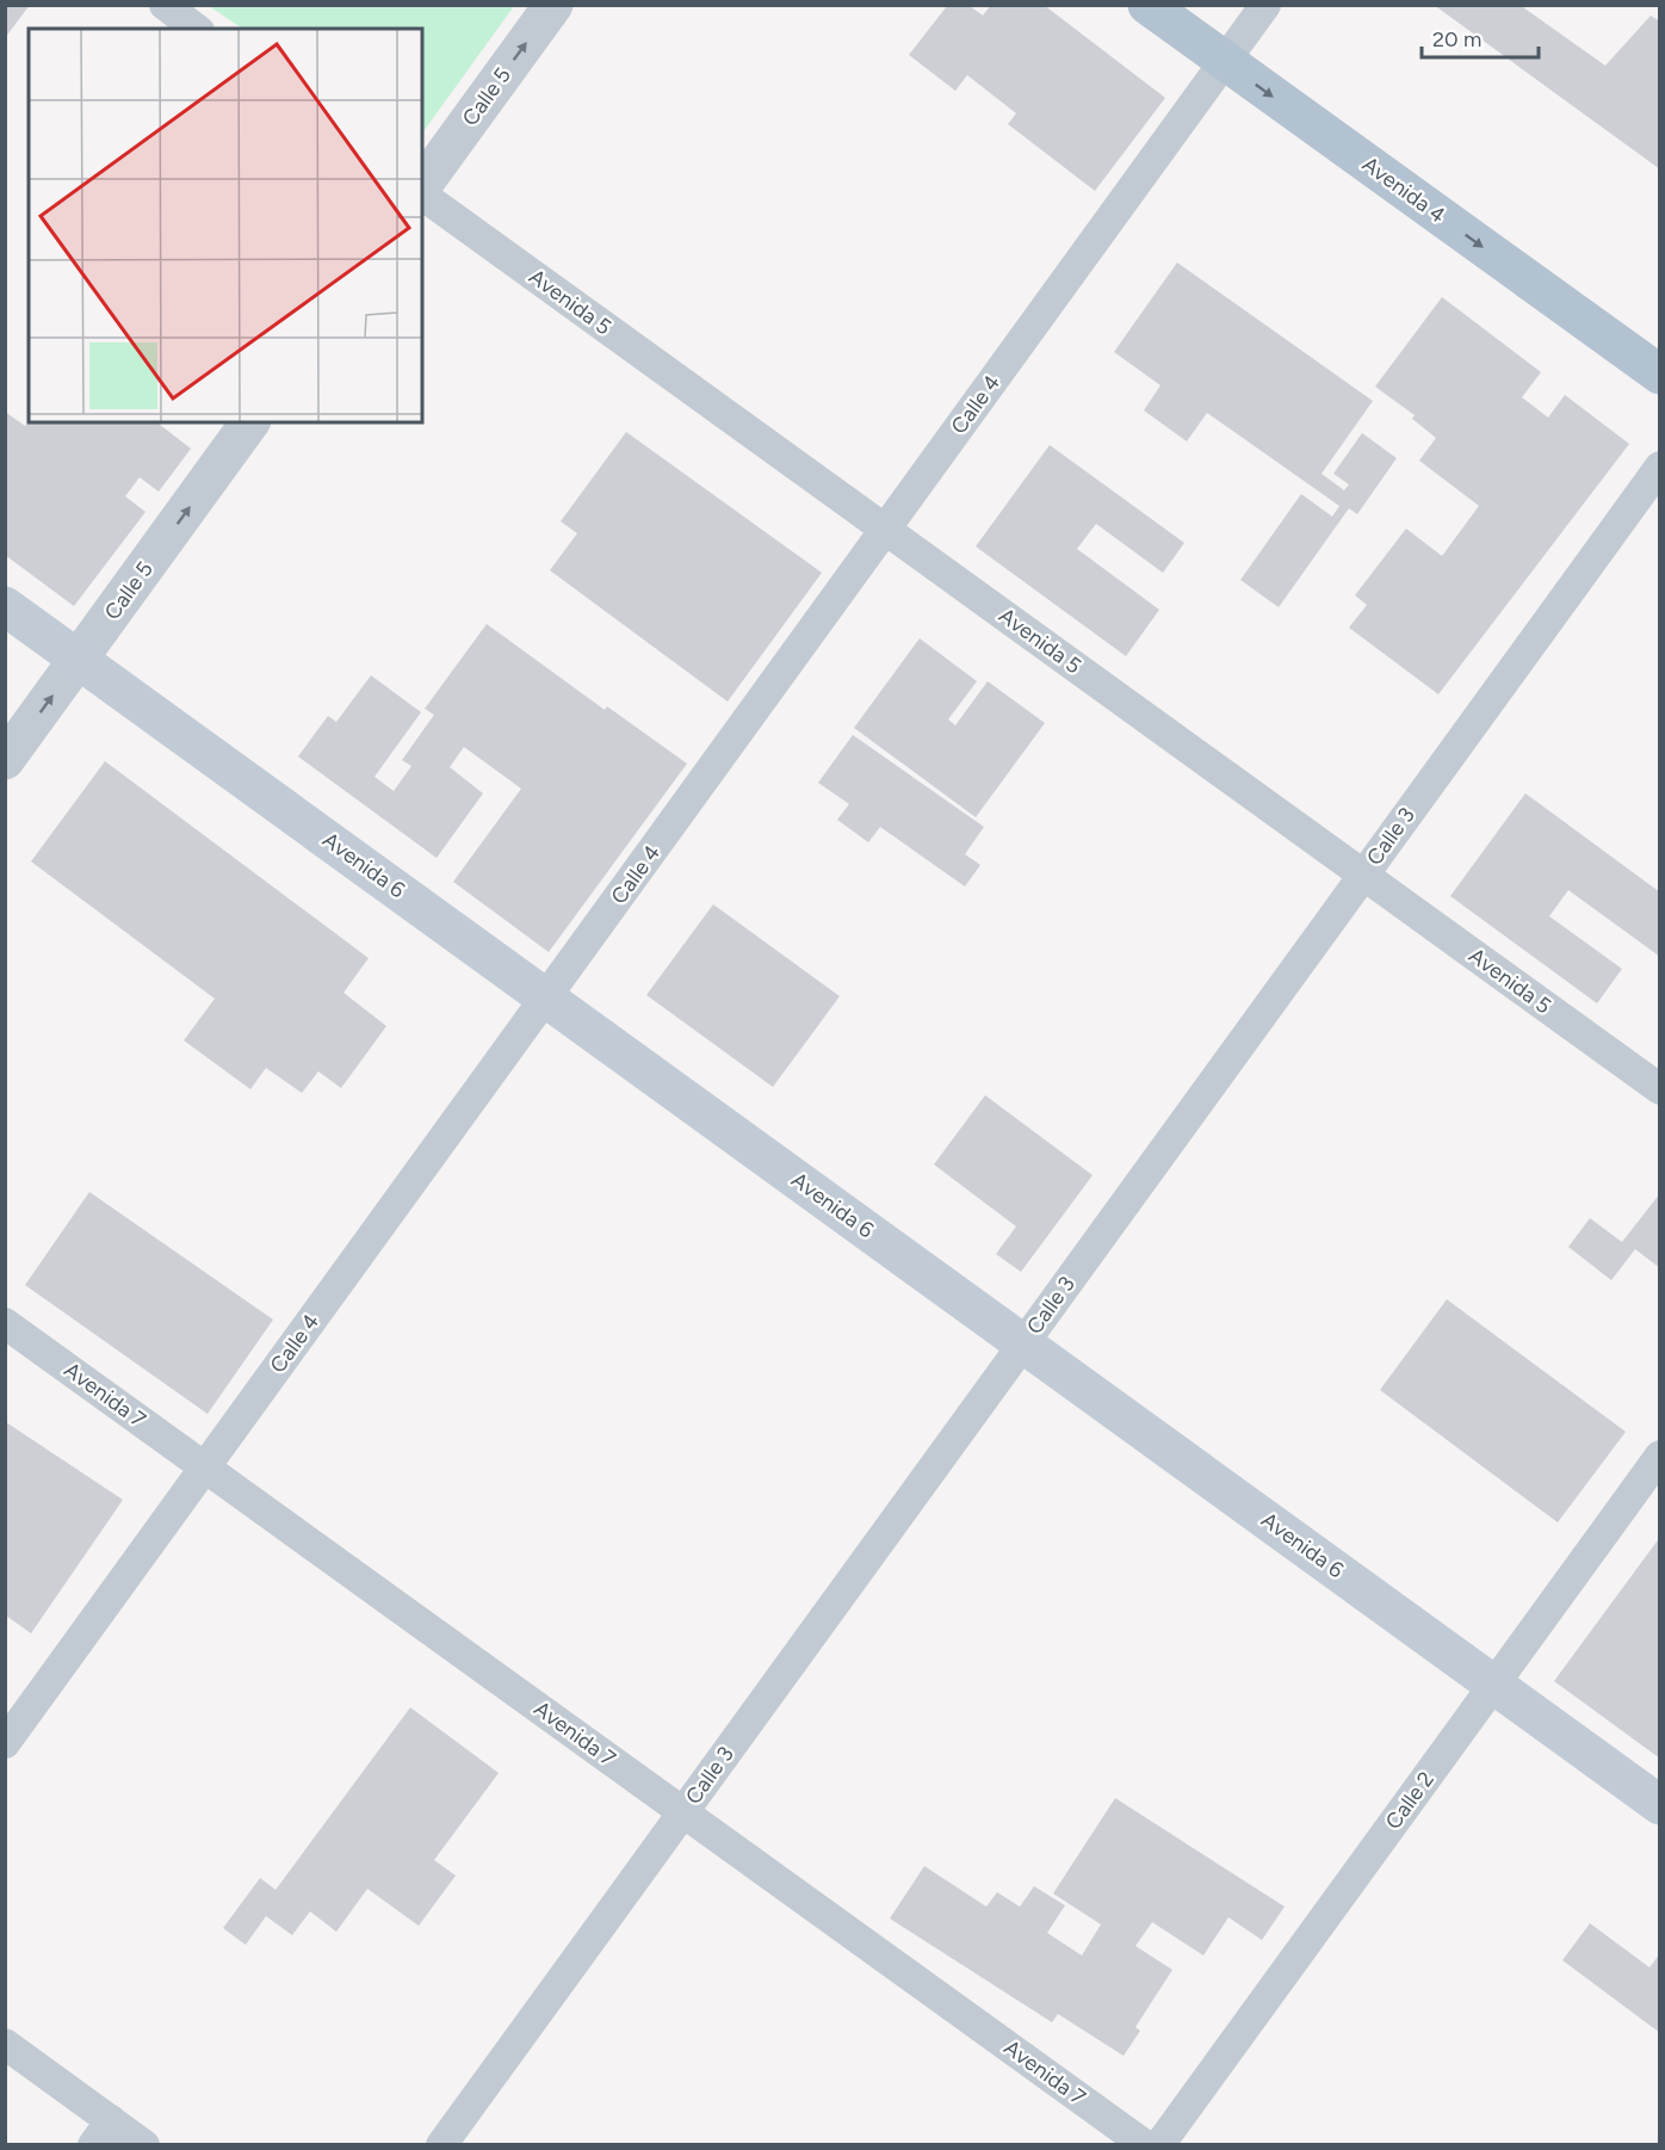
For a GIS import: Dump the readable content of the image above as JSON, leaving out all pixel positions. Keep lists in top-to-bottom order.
{
  "streets": {
    "main road": ["Avenida 4", "Avenida 6"],
    "street": [
      "Calle 5",
      "Avenida 5",
      "Calle 4",
      "Calle 3",
      "Avenida 7",
      "Calle 2"
    ]
  },
  "crossings": [
    ["Calle 5", "Avenida 6"],
    ["Avenida 4", "Calle 4"],
    ["Avenida 5", "Calle 4"],
    ["Avenida 5", "Calle 3"],
    ["Calle 4", "Avenida 6"],
    ["Calle 4", "Avenida 7"],
    ["Calle 3", "Avenida 6"],
    ["Calle 3", "Avenida 7"],
    ["Avenida 6", "Calle 2"]
  ],
  "one_way": ["Calle 5", "Avenida 4"],
  "scale_bar": "20 m"
}
